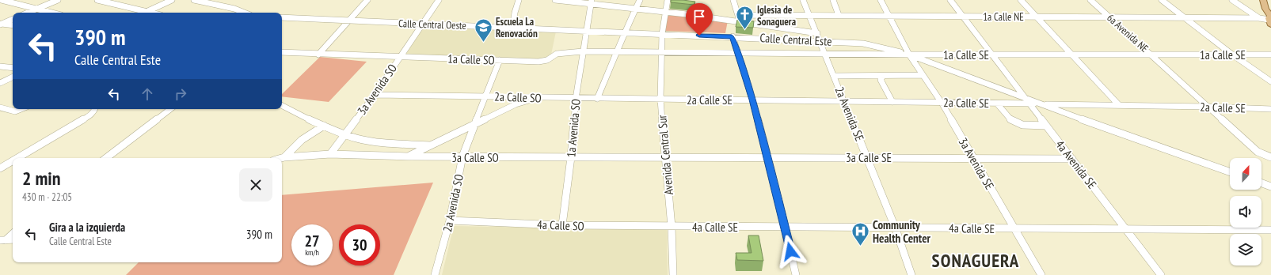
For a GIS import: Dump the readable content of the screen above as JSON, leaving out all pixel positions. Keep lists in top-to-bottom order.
{
  "streets": {
    "street": [
      "1a Calle NE",
      "Calle Central Oeste",
      "6a Avenida NE",
      "Calle Central Este",
      "1a Calle SE",
      "1a Calle SO",
      "3a Avenida SO",
      "2a Calle SO",
      "2a Calle SE",
      "2a Avenida SE",
      "1a Avenida SO",
      "Avenida Central Sur",
      "3a Calle SO",
      "3a Calle SE",
      "3a Avenida SE",
      "4a Avenida SE",
      "2a Avenida SO",
      "4a Calle SO",
      "4a Calle SE"
    ]
  },
  "crossings": [
    ["1a Calle NE", "6a Avenida NE"],
    ["1a Calle NE", "2a Avenida SE"],
    ["1a Calle NE", "3a Avenida SE"],
    ["1a Calle NE", "4a Avenida SE"],
    ["Calle Central Oeste", "Calle Central Este"],
    ["Calle Central Oeste", "3a Avenida SO"],
    ["Calle Central Oeste", "1a Avenida SO"],
    ["Calle Central Oeste", "Avenida Central Sur"],
    ["6a Avenida NE", "1a Calle SE"],
    ["6a Avenida NE", "2a Calle SE"],
    ["Calle Central Este", "1a Calle SE"],
    ["Calle Central Este", "2a Avenida SE"],
    ["Calle Central Este", "Avenida Central Sur"],
    ["Calle Central Este", "3a Avenida SE"],
    ["1a Calle SE", "1a Calle SO"],
    ["1a Calle SE", "2a Avenida SE"],
    ["1a Calle SE", "Avenida Central Sur"],
    ["1a Calle SE", "3a Avenida SE"],
    ["1a Calle SE", "4a Avenida SE"],
    ["1a Calle SO", "3a Avenida SO"],
    ["1a Calle SO", "1a Avenida SO"],
    ["1a Calle SO", "Avenida Central Sur"],
    ["1a Calle SO", "2a Avenida SO"],
    ["3a Avenida SO", "2a Calle SO"],
    ["3a Avenida SO", "3a Calle SO"],
    ["2a Calle SO", "2a Calle SE"],
    ["2a Calle SO", "1a Avenida SO"],
    ["2a Calle SO", "Avenida Central Sur"],
    ["2a Calle SO", "2a Avenida SO"],
    ["2a Calle SE", "2a Avenida SE"],
    ["2a Calle SE", "Avenida Central Sur"],
    ["2a Calle SE", "3a Avenida SE"],
    ["2a Calle SE", "4a Avenida SE"],
    ["2a Avenida SE", "3a Calle SE"],
    ["2a Avenida SE", "4a Calle SE"],
    ["1a Avenida SO", "3a Calle SO"],
    ["1a Avenida SO", "4a Calle SO"],
    ["Avenida Central Sur", "3a Calle SO"],
    ["Avenida Central Sur", "3a Calle SE"],
    ["Avenida Central Sur", "4a Calle SO"],
    ["Avenida Central Sur", "4a Calle SE"],
    ["3a Calle SO", "3a Calle SE"],
    ["3a Calle SO", "2a Avenida SO"],
    ["3a Calle SE", "3a Avenida SE"],
    ["3a Calle SE", "4a Avenida SE"],
    ["3a Avenida SE", "4a Calle SE"],
    ["4a Avenida SE", "4a Calle SE"],
    ["2a Avenida SO", "4a Calle SO"],
    ["4a Calle SO", "4a Calle SE"]
  ],
  "districts": ["SONAGUERA"],
  "places": {
    "church": ["Iglesia de Sonaguera"],
    "school or university": ["Escuela La Renovación"],
    "hospital": ["Community Health Center"]
  },
  "north": "top",
  "page": {
    "turn": ["390 m", "Calle Central Este"],
    "heading": ["2 min", "430 m · 22:05"],
    "list": [
      {
        "name": "Gira a la izquierda",
        "note": "Calle Central Este",
        "value": "390 m"
      }
    ],
    "speed": "27 km/h",
    "limit": "30"
  }
}
